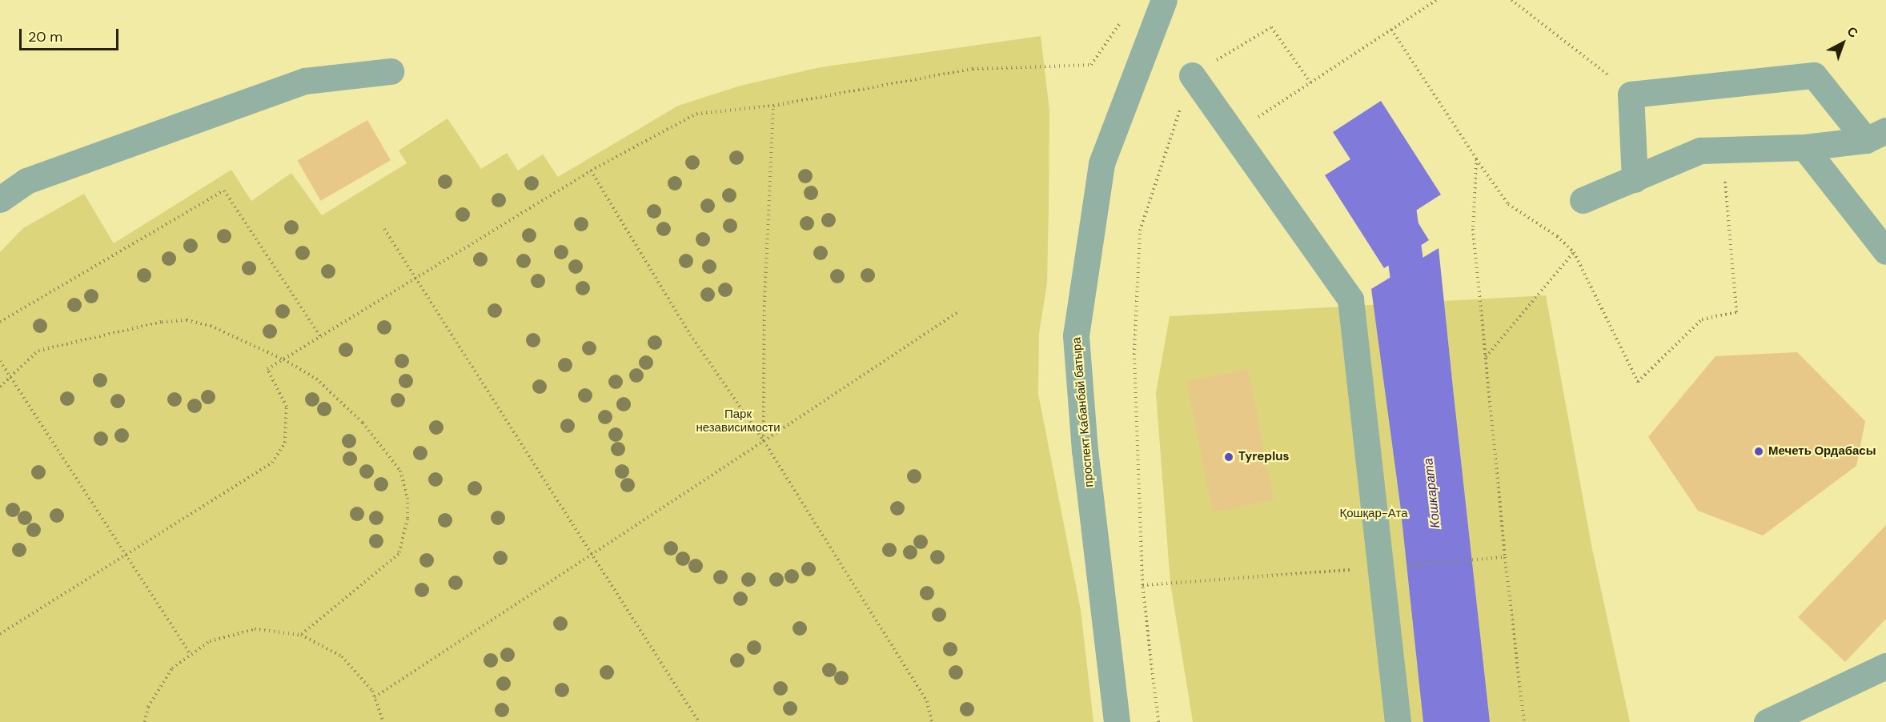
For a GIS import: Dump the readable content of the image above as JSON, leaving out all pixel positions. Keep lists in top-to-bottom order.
{
  "streets": {
    "street": ["проспект Кабанбай батыра"]
  },
  "water": ["Кошкарата"],
  "parks": ["Парк независимости", "Қошқар-Ата"],
  "places": ["Мечеть Ордабасы", "Tyreplus"],
  "scale_bar": "20 m",
  "north": "top right"
}
